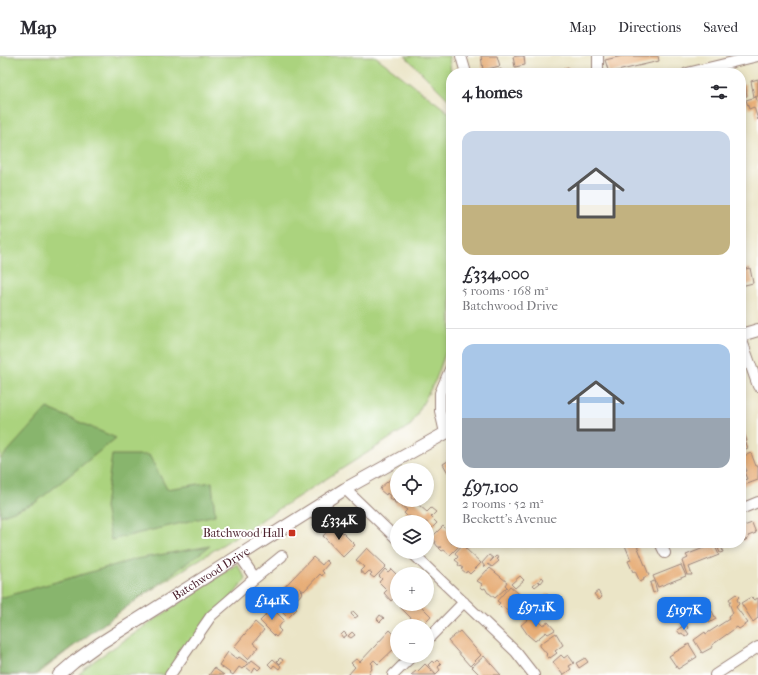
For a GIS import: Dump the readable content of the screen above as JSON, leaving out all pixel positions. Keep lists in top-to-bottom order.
{
  "streets": {
    "street": ["Batchwood Drive"]
  },
  "places": {
    "transit": ["Batchwood Hall"]
  },
  "page": {
    "header": "Map",
    "nav": ["Map", "Directions", "Saved"],
    "heading": "4 homes",
    "list": [
      {
        "name": "£334,000",
        "note": "5 rooms · 168 m² · Batchwood Drive"
      },
      {
        "name": "£97,100",
        "note": "2 rooms · 52 m² · Beckett's Avenue"
      }
    ],
    "map_buttons": ["+", "−"],
    "price": [
      "£334K",
      "£141K",
      "£97.1K",
      "£197K"
    ]
  }
}
